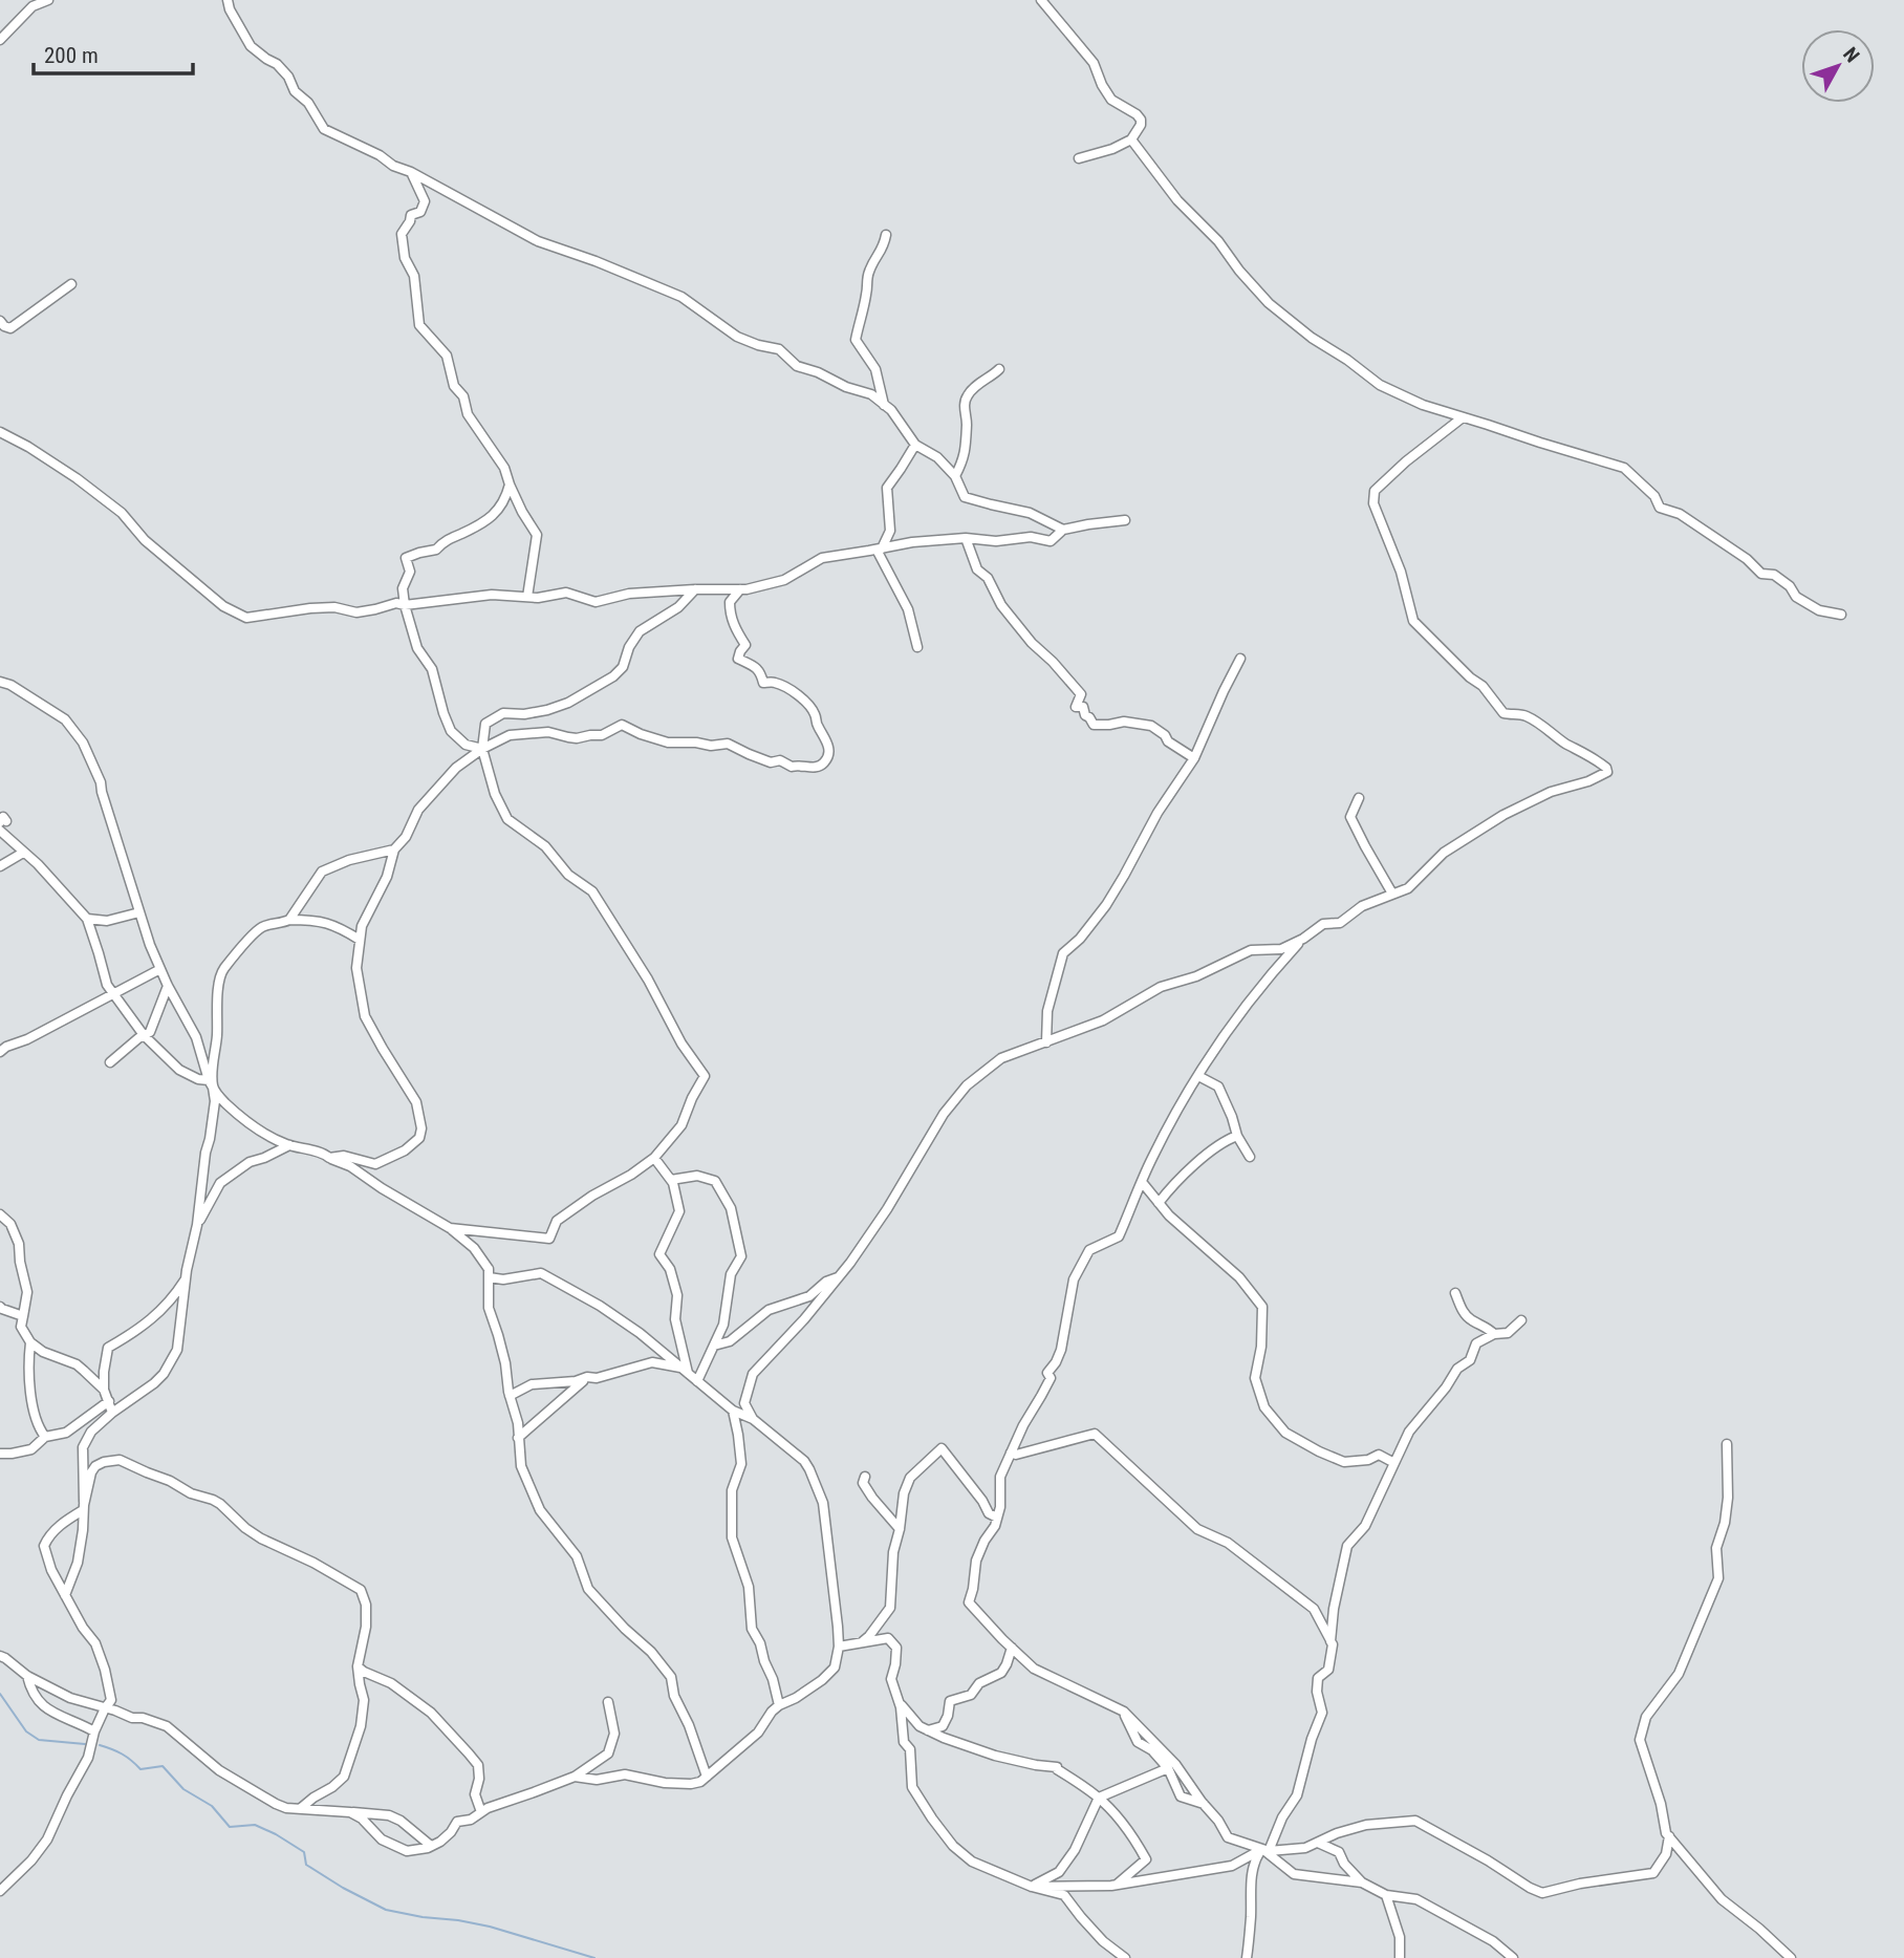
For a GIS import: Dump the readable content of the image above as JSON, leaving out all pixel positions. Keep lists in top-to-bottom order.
{
  "scale_bar": "200 m",
  "north": "top right"
}
